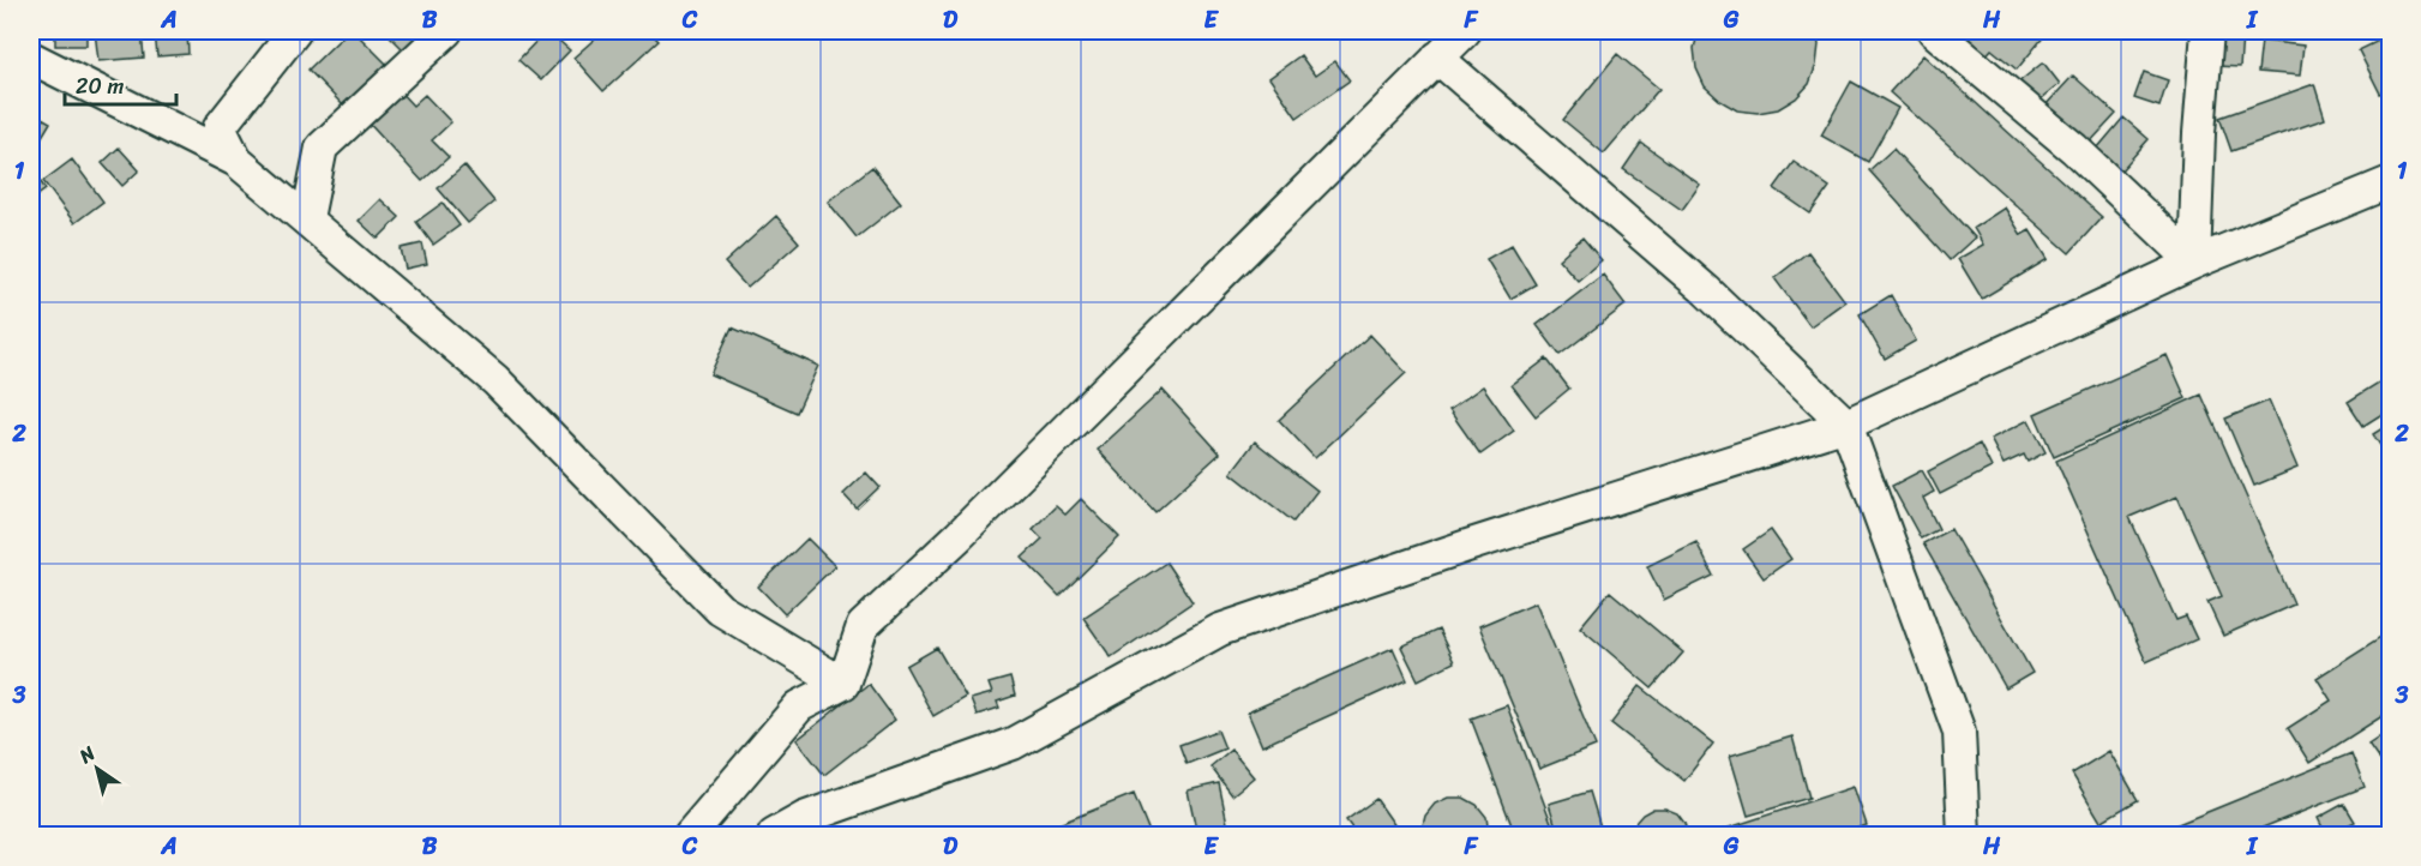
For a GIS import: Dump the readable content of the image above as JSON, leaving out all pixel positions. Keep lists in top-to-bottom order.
{
  "scale_bar": "20 m",
  "north": "top left",
  "grid": {
    "columns": [
      "A",
      "B",
      "C",
      "D",
      "E",
      "F",
      "G",
      "H",
      "I"
    ],
    "rows": ["1", "2", "3"]
  }
}
